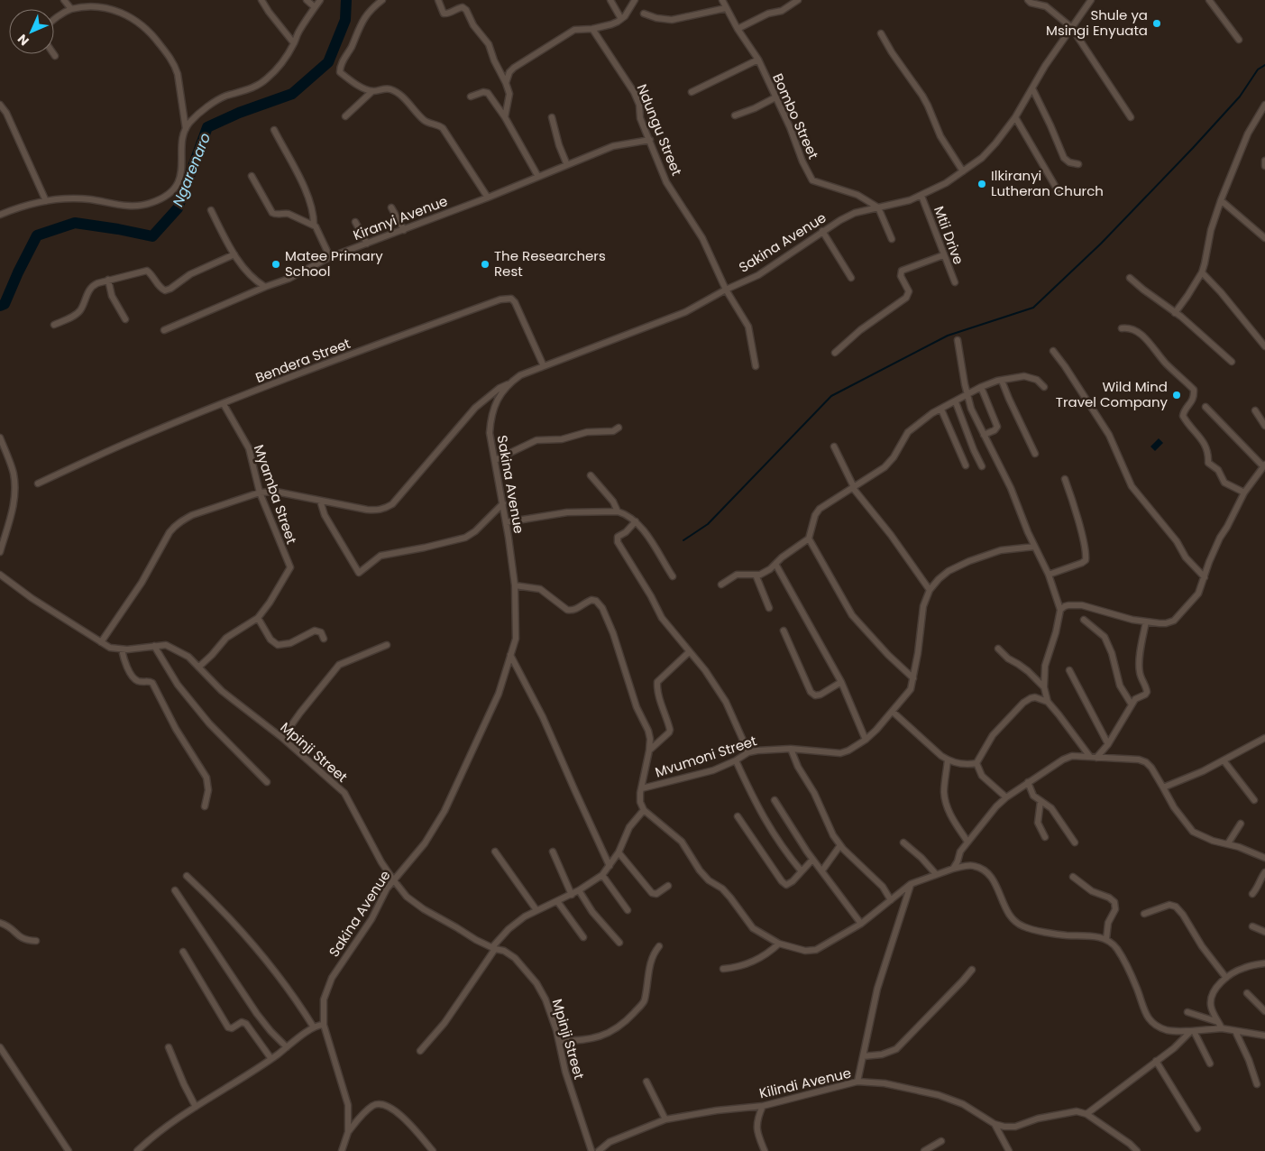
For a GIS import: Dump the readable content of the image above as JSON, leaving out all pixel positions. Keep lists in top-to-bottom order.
{
  "streets": {
    "street": [
      "Bombo Street",
      "Ndungu Street",
      "Kiranyi Avenue",
      "Mtii Drive",
      "Sakina Avenue",
      "Bendera Street",
      "Myamba Street",
      "Mpinji Street",
      "Mvumoni Street",
      "Kilindi Avenue"
    ]
  },
  "crossings": [
    ["Bombo Street", "Sakina Avenue"],
    ["Ndungu Street", "Kiranyi Avenue"],
    ["Ndungu Street", "Sakina Avenue"],
    ["Mtii Drive", "Sakina Avenue"],
    ["Sakina Avenue", "Bendera Street"],
    ["Sakina Avenue", "Mpinji Street"],
    ["Bendera Street", "Myamba Street"],
    ["Myamba Street", "Mpinji Street"]
  ],
  "water": ["Ngarenaro"],
  "places": [
    "Shule ya Msingi Enyuata",
    "Ilkiranyi Lutheran Church",
    "Matee Primary School",
    "The Researchers Rest",
    "Wild Mind Travel Company"
  ],
  "north": "bottom left"
}
